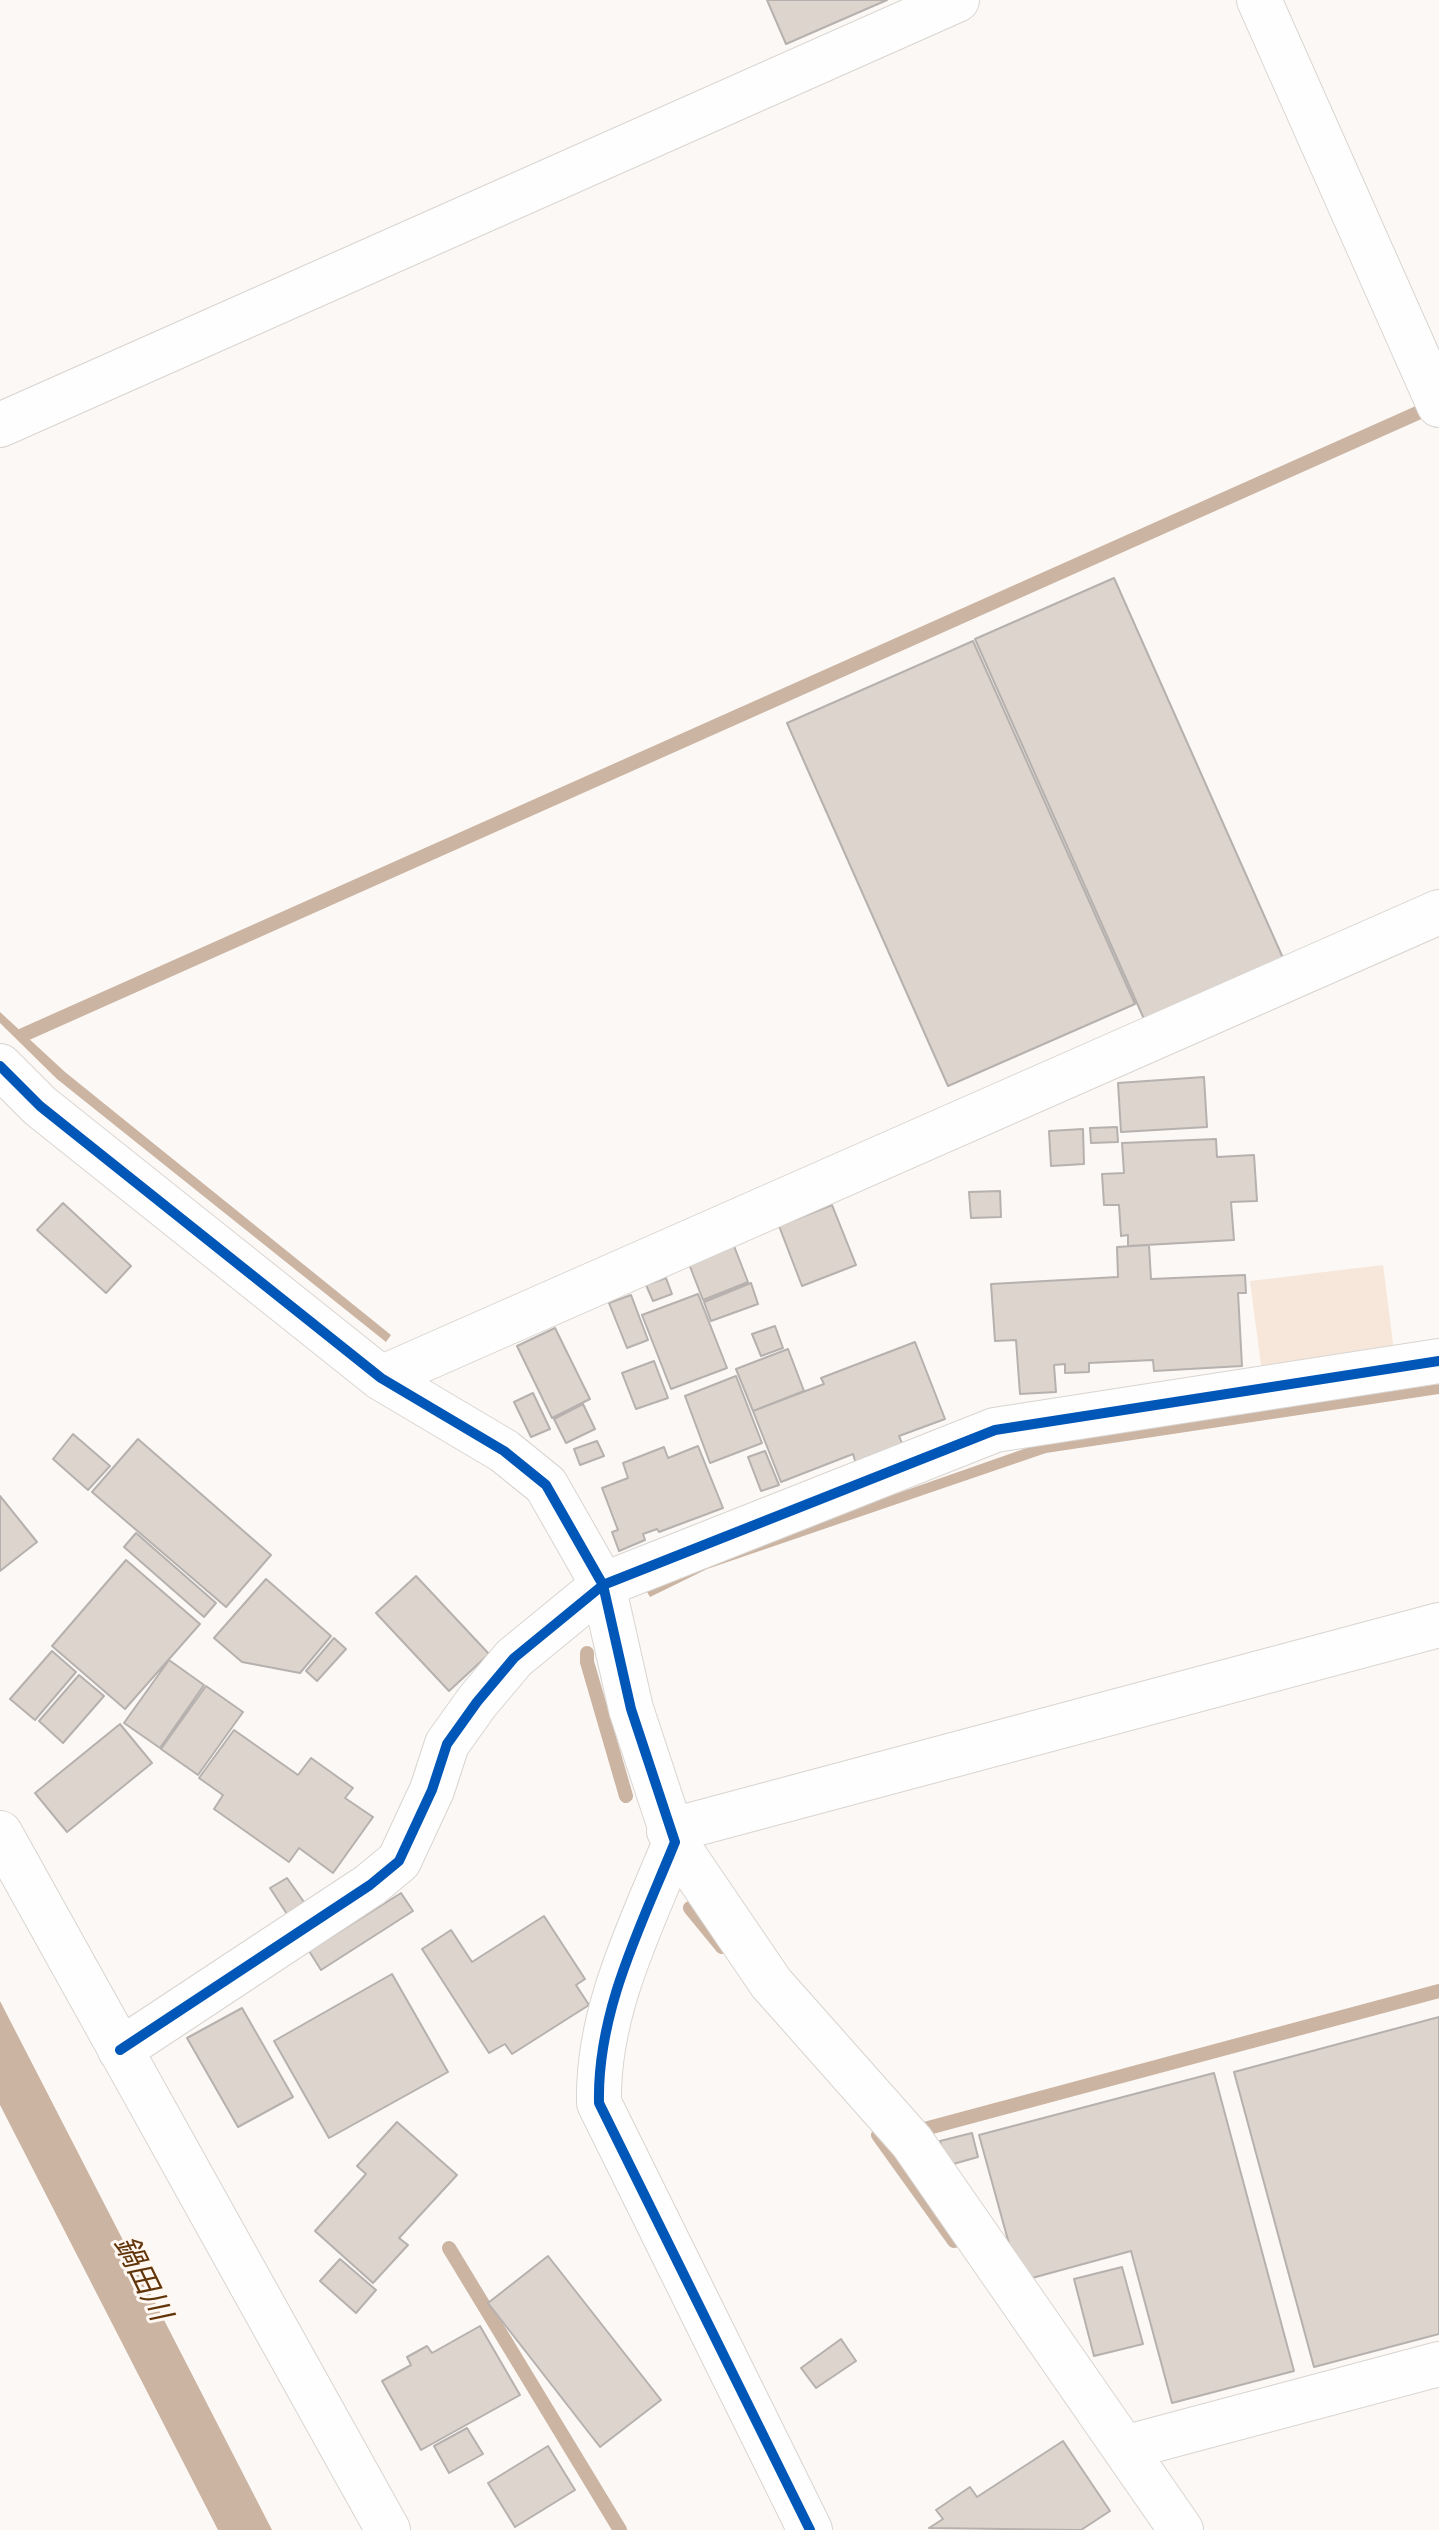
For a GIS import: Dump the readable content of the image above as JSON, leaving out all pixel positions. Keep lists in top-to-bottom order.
{
  "water": ["鍋田川"]
}
